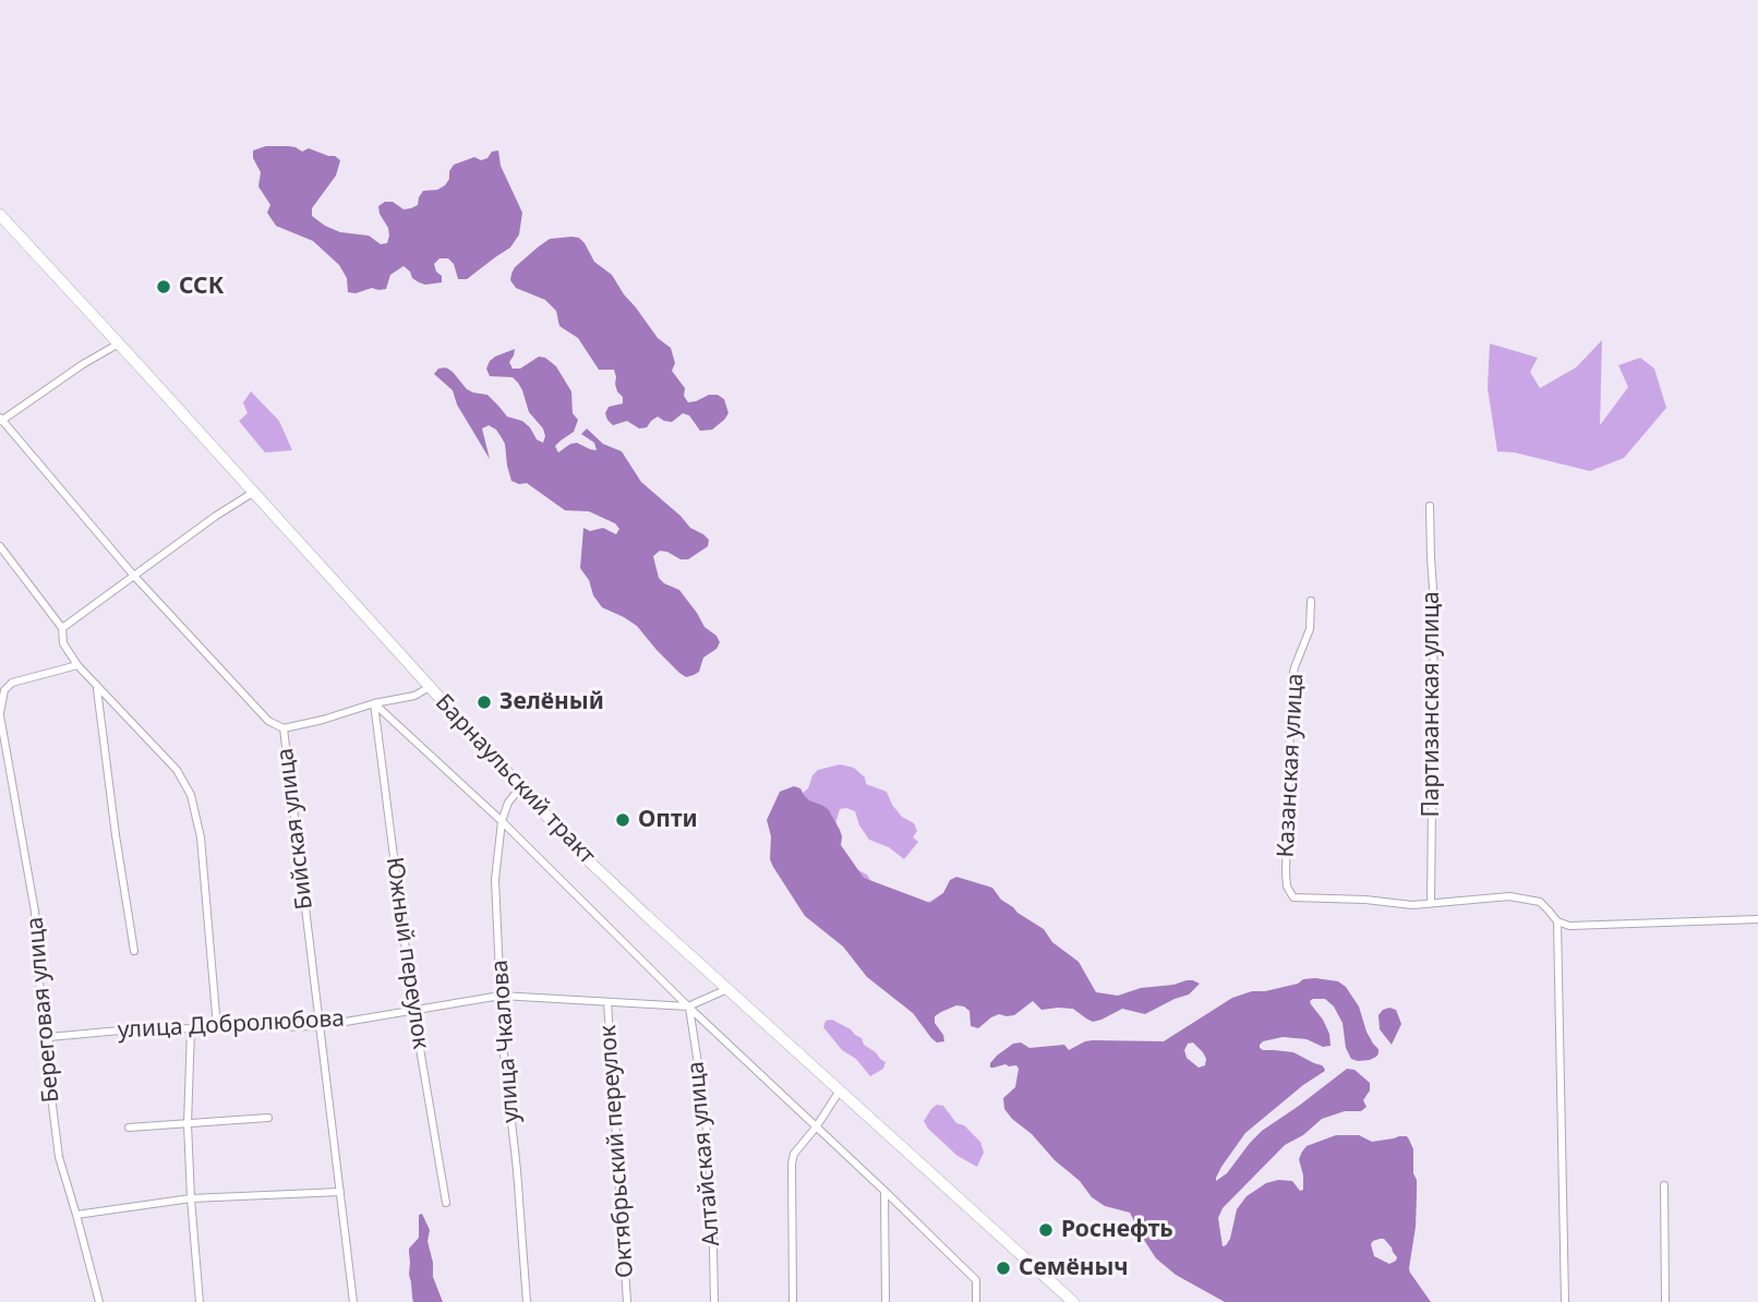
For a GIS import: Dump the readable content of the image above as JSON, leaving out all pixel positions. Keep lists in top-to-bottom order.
{
  "streets": {
    "main road": ["Барнаульский тракт"],
    "street": [
      "Партизанская улица",
      "Казанская улица",
      "Бийская улица",
      "Южный переулок",
      "Береговая улица",
      "улица Добролюбова",
      "улица Чкалова",
      "Октябрьский переулок",
      "Алтайская улица"
    ]
  },
  "crossings": [
    ["Партизанская улица", "Казанская улица"],
    ["Барнаульский тракт", "улица Добролюбова"],
    ["Барнаульский тракт", "улица Чкалова"],
    ["Бийская улица", "улица Добролюбова"],
    ["Южный переулок", "улица Добролюбова"],
    ["Береговая улица", "улица Добролюбова"],
    ["улица Добролюбова", "улица Чкалова"],
    ["улица Добролюбова", "Октябрьский переулок"],
    ["улица Добролюбова", "Алтайская улица"]
  ],
  "places": [
    "ССК",
    "Зелёный",
    "Опти",
    "Роснефть",
    "Семёныч"
  ]
}
